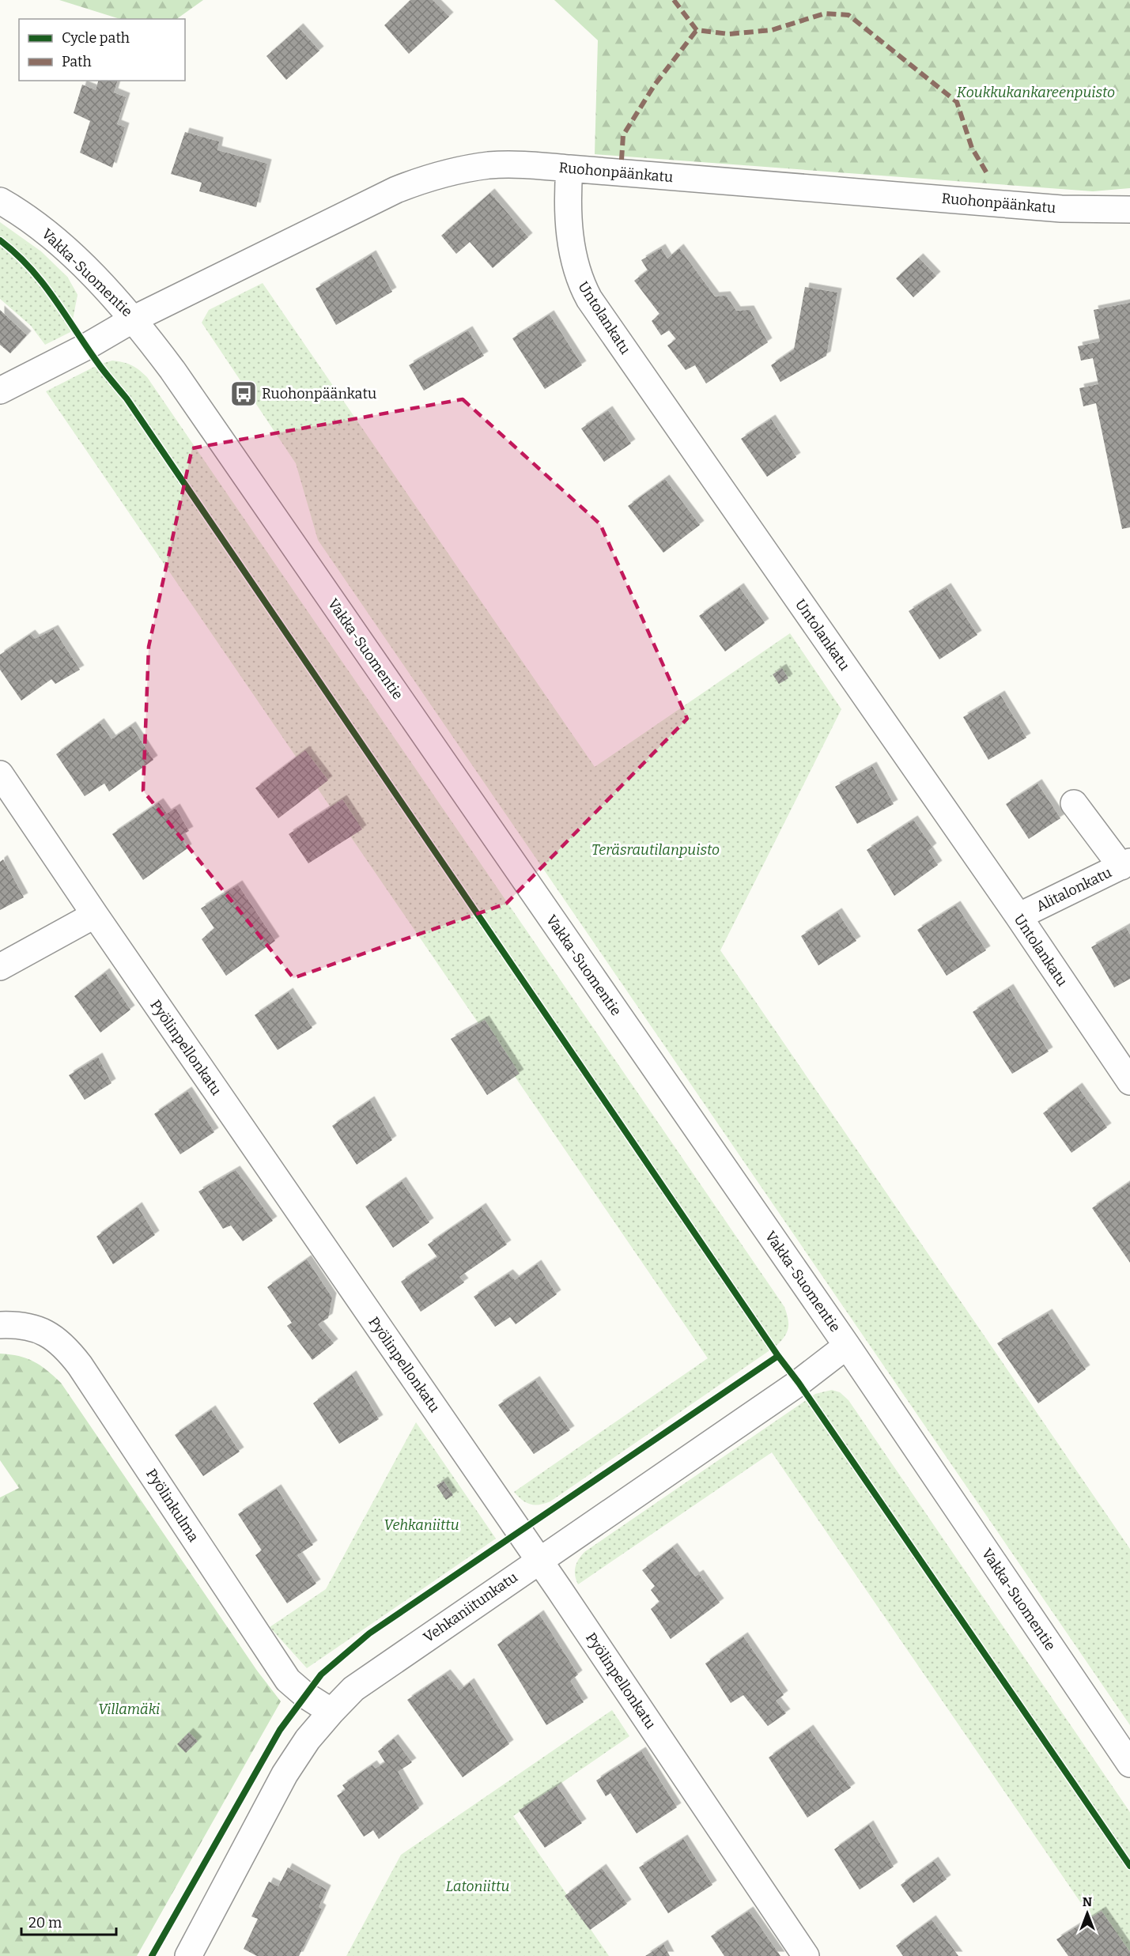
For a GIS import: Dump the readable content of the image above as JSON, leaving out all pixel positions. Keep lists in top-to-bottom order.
{
  "streets": {
    "street": [
      "Ruohonpäänkatu",
      "Vakka-Suomentie",
      "Untolankatu",
      "Alitalonkatu",
      "Pyölinpellonkatu",
      "Pyölinkulma",
      "Vehkaniitunkatu"
    ]
  },
  "crossings": [
    ["Ruohonpäänkatu", "Vakka-Suomentie"],
    ["Ruohonpäänkatu", "Untolankatu"],
    ["Vakka-Suomentie", "Vehkaniitunkatu"],
    ["Untolankatu", "Alitalonkatu"],
    ["Pyölinpellonkatu", "Vehkaniitunkatu"],
    ["Pyölinkulma", "Vehkaniitunkatu"]
  ],
  "parks": [
    "Koukkukankareenpuisto",
    "Teräsrautilanpuisto",
    "Vehkaniittu",
    "Villamäki",
    "Latoniittu"
  ],
  "places": {
    "bus stop": ["Ruohonpäänkatu"]
  },
  "legend": ["Cycle path", "Path"],
  "scale_bar": "20 m",
  "north": "top"
}
